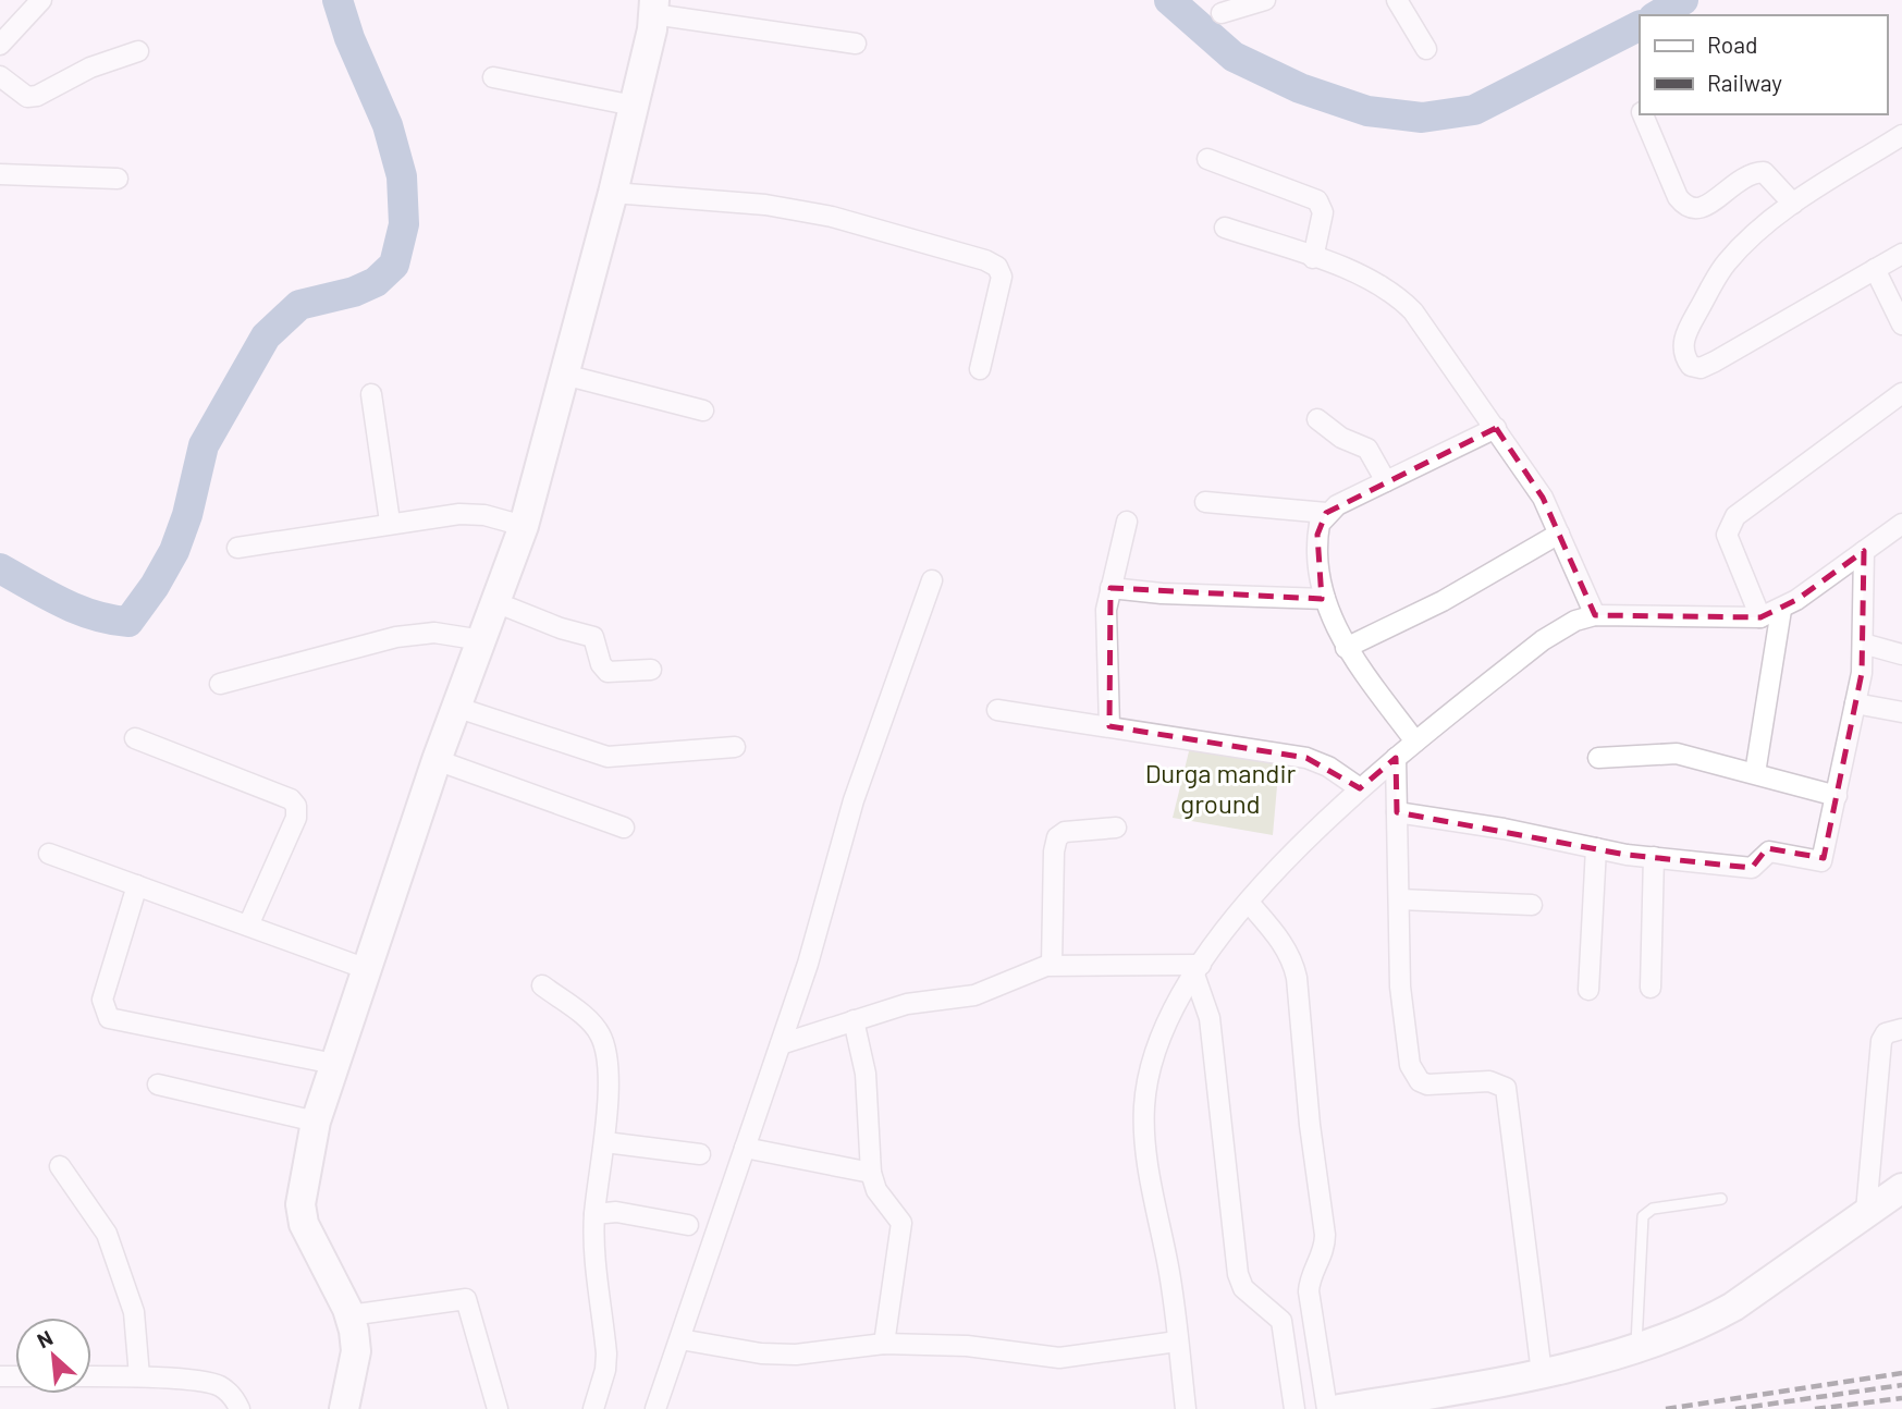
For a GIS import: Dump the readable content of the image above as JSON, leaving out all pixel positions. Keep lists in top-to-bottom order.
{
  "parks": ["Durga mandir ground"],
  "legend": ["Road", "Railway"],
  "north": "top left"
}
